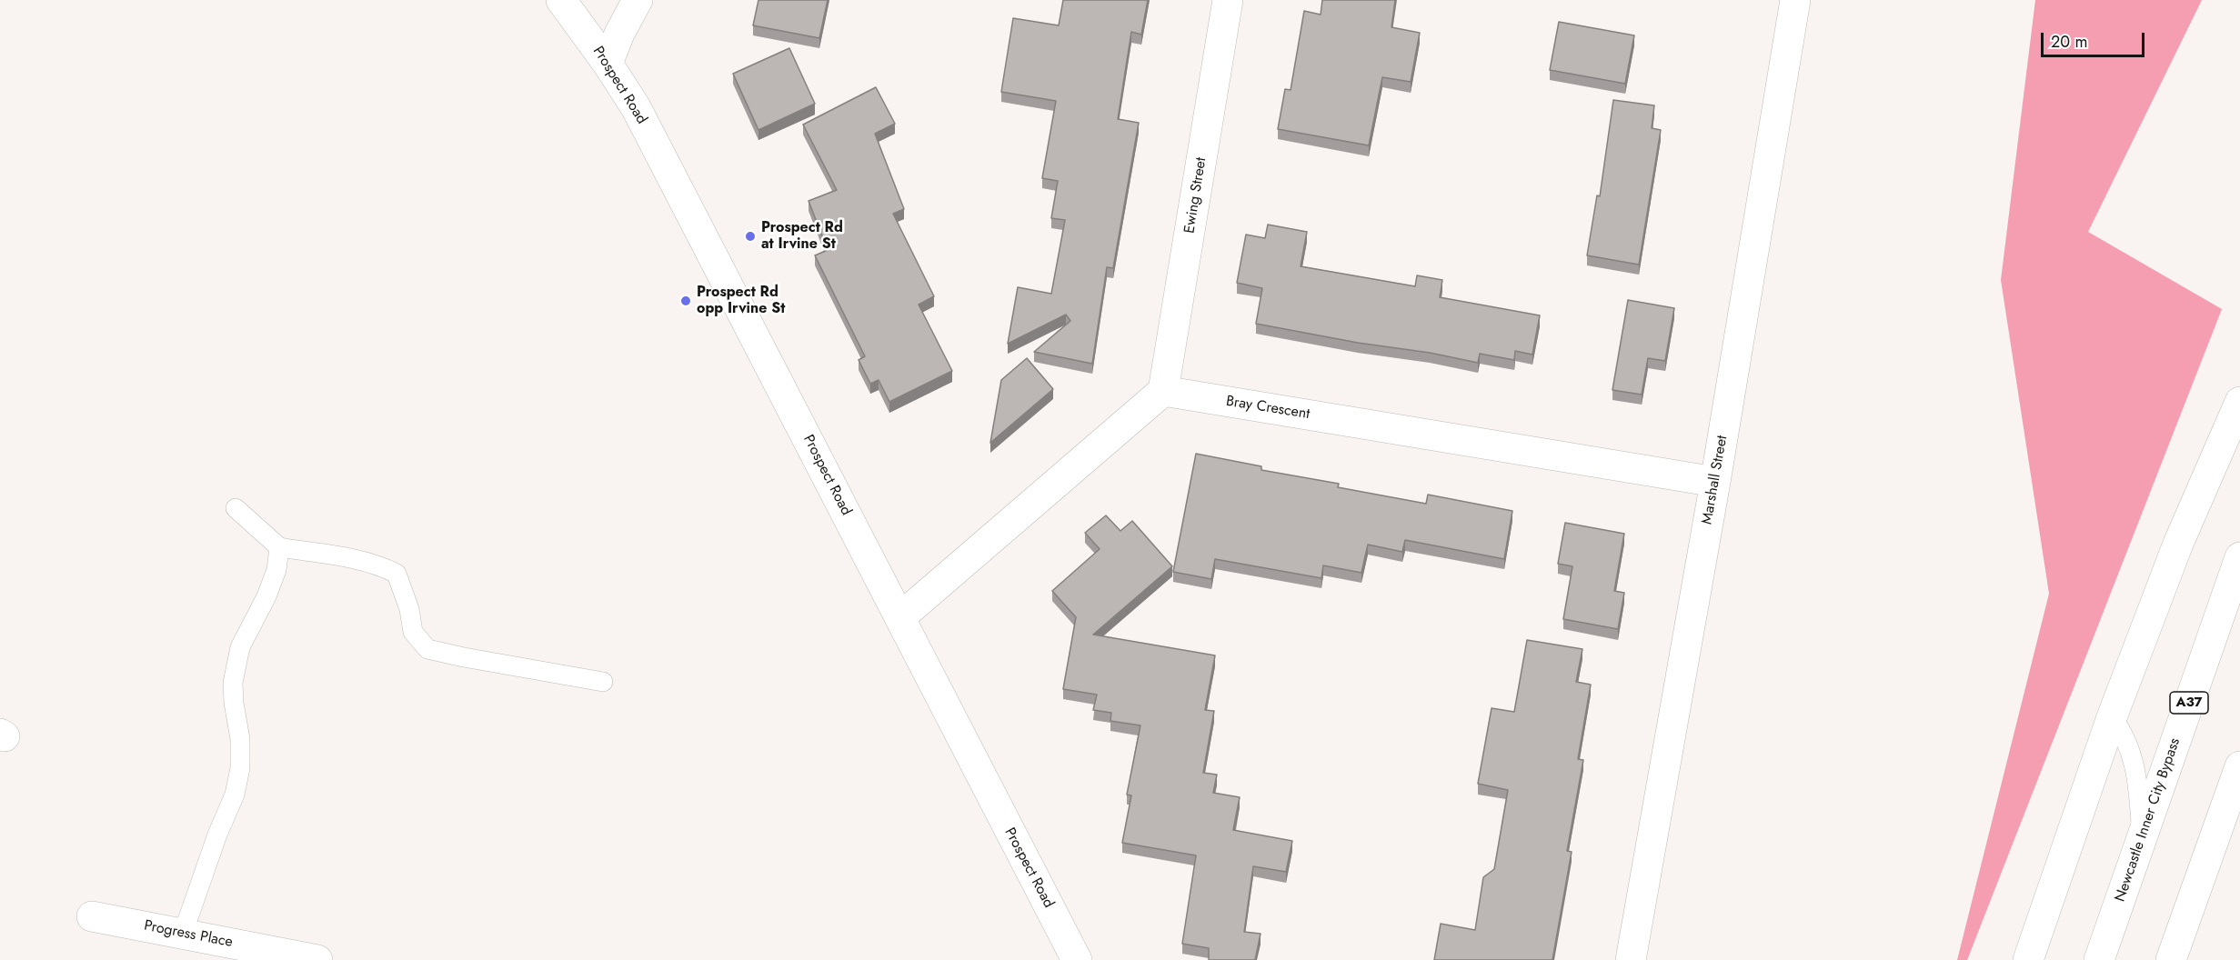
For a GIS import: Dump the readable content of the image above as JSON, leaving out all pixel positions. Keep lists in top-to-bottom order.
{
  "streets": {
    "main road": [
      "Prospect Road",
      "Ewing Street",
      "Bray Crescent",
      "Marshall Street",
      "A37",
      "Newcastle Inner City Bypass",
      "Progress Place"
    ]
  },
  "crossings": [
    ["Ewing Street", "Bray Crescent"],
    ["Bray Crescent", "Marshall Street"]
  ],
  "places": ["Prospect Rd at Irvine St", "Prospect Rd opp Irvine St"],
  "scale_bar": "20 m"
}
